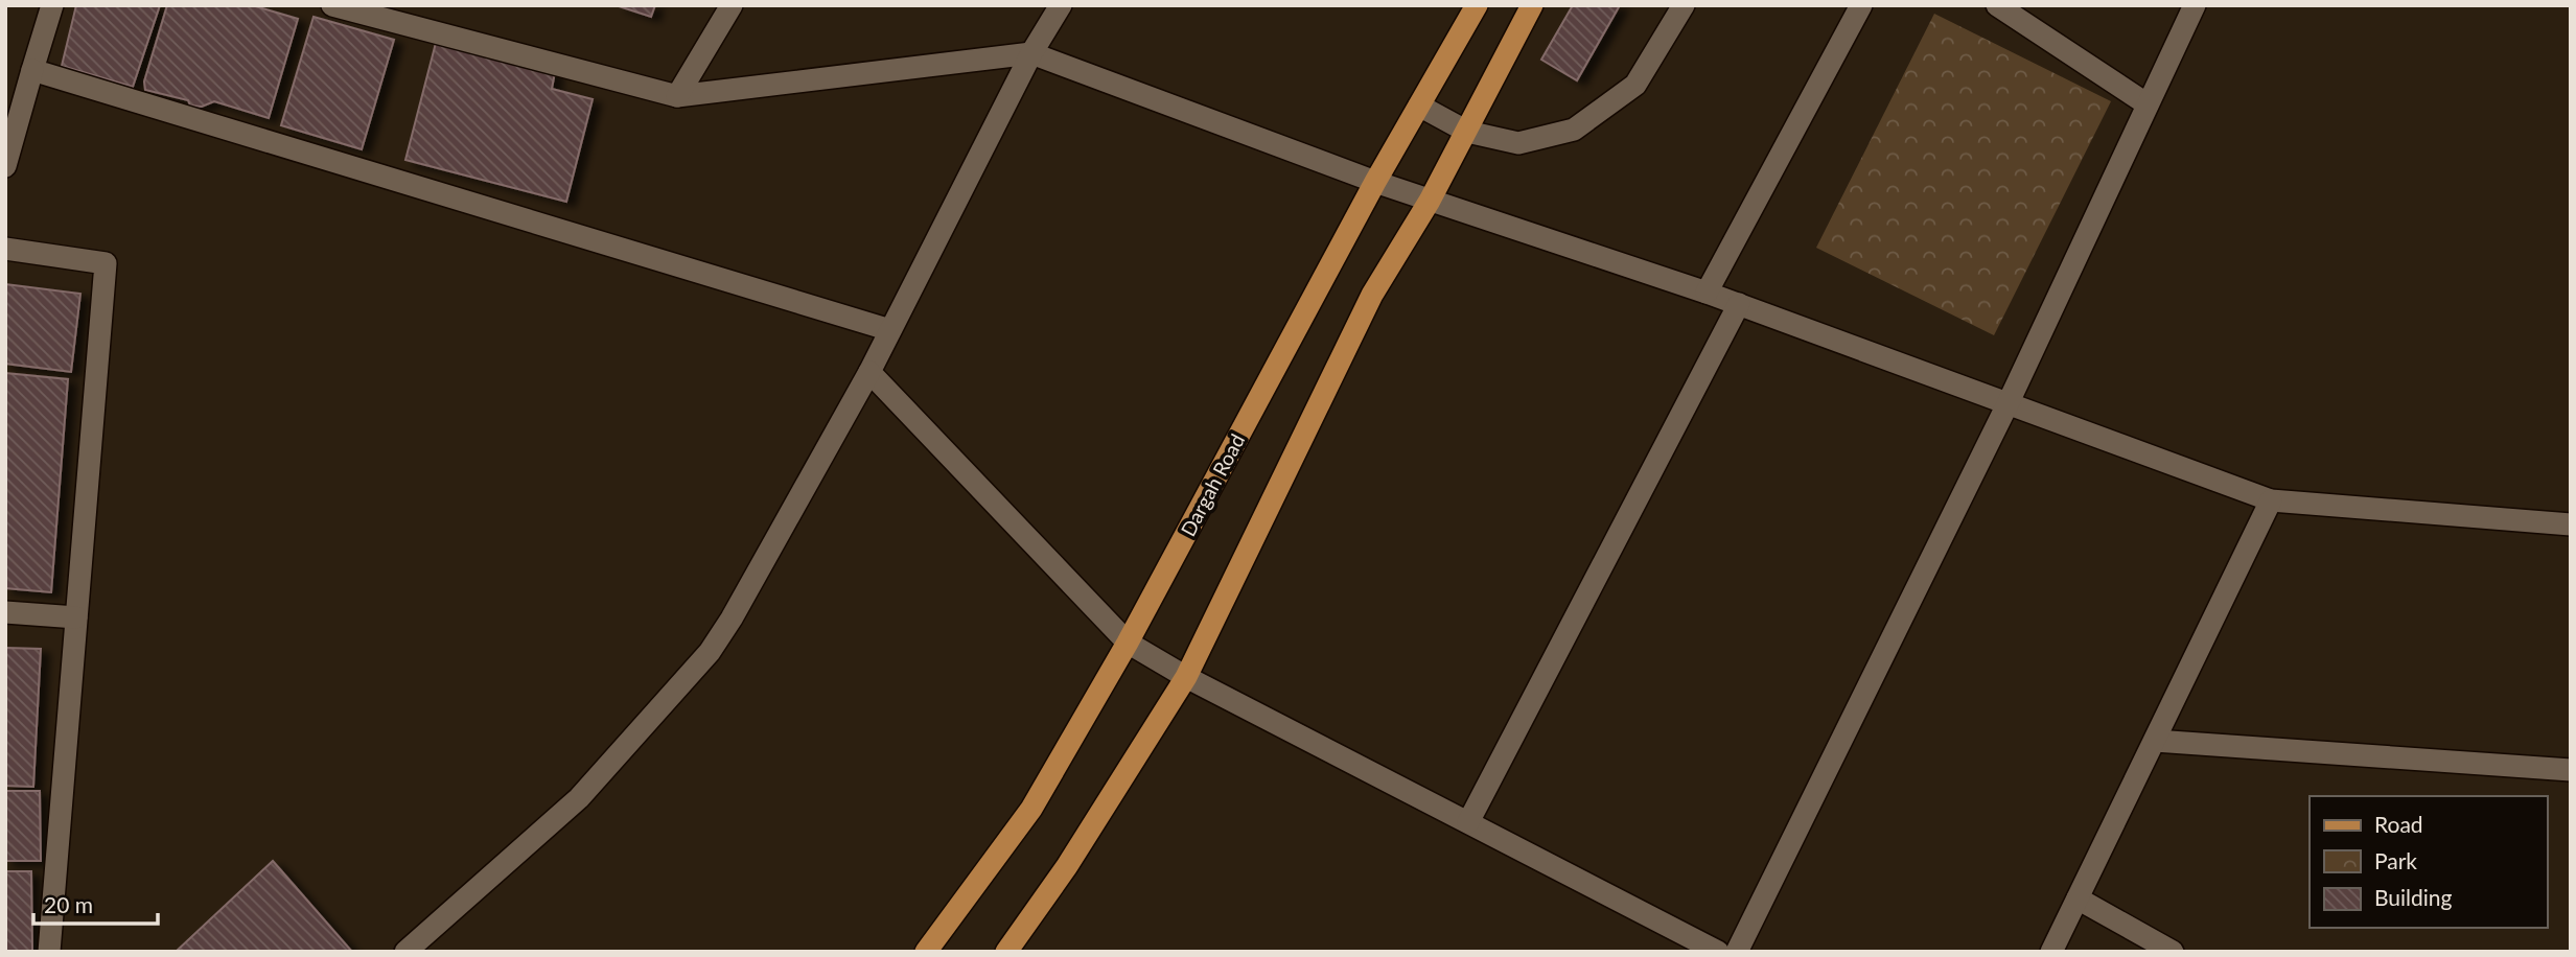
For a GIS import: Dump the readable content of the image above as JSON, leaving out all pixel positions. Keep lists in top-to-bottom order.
{
  "streets": {
    "main road": ["Dargah Road"]
  },
  "legend": ["Road", "Park", "Building"],
  "scale_bar": "20 m"
}
